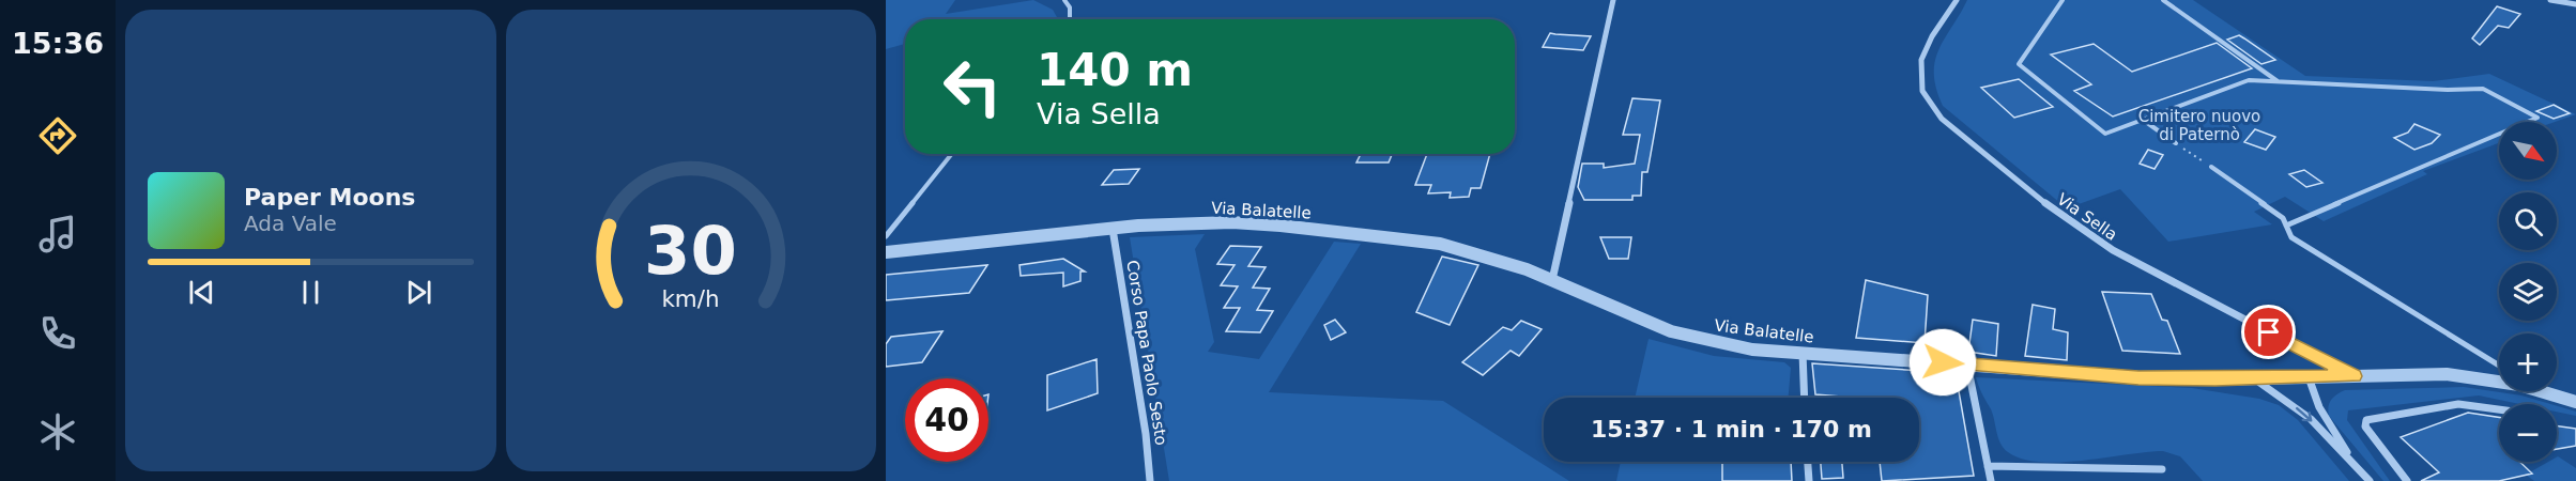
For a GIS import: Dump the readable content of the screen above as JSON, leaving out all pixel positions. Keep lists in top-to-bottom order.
{
  "streets": {
    "street": ["Via Balatelle", "Via Sella", "Corso Papa Paolo Sesto"]
  },
  "crossings": [
    ["Via Balatelle", "Via Sella"],
    ["Via Balatelle", "Corso Papa Paolo Sesto"]
  ],
  "parks": ["Cimitero nuovo di Paternò"],
  "north": "bottom right",
  "page": {
    "tabs": "15:36",
    "turn": ["140 m", "Via Sella"],
    "map_buttons": ["+", "−"],
    "song": ["Paper Moons", "Ada Vale"],
    "limit": "40",
    "trip": "15:37 · 1 min · 170 m",
    "gauge": ["30", "km/h"]
  }
}
